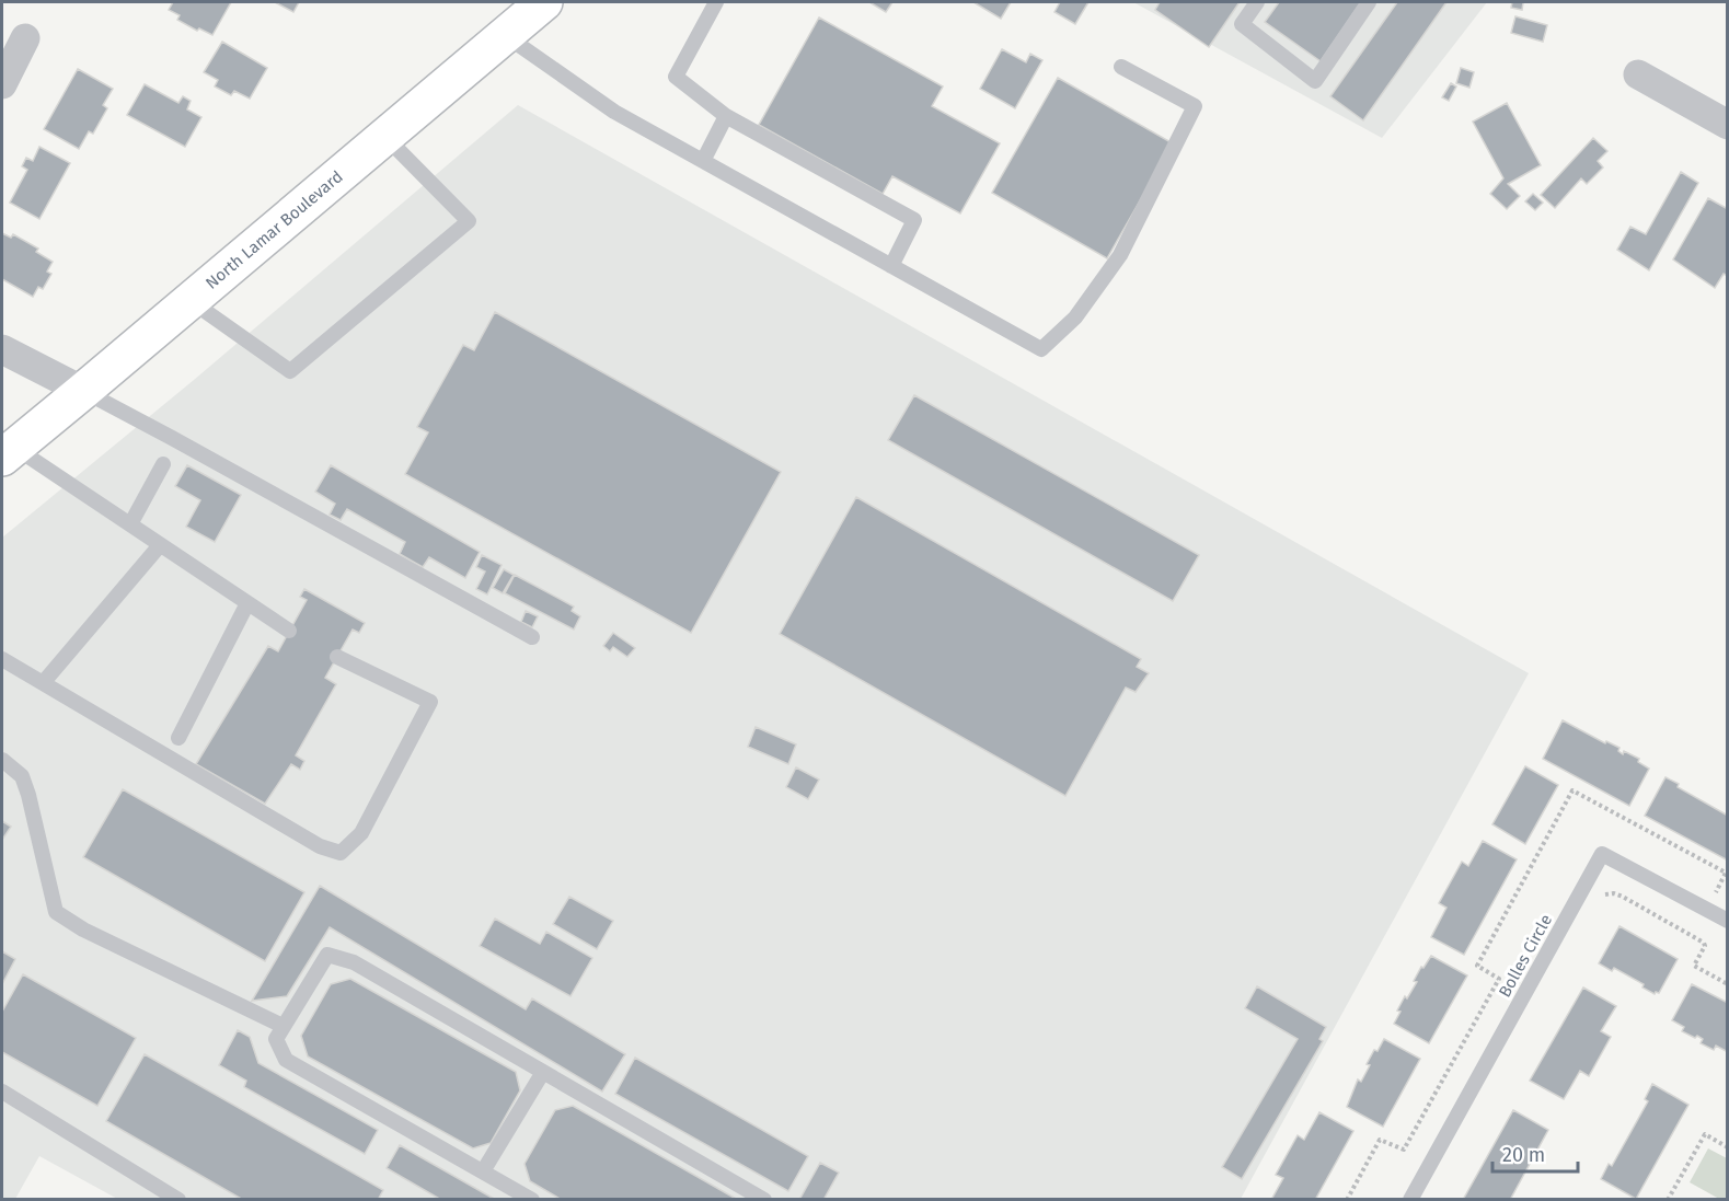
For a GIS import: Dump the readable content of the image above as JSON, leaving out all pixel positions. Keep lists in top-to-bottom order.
{
  "streets": {
    "main road": ["North Lamar Boulevard"],
    "lane": ["Bolles Circle"]
  },
  "scale_bar": "20 m"
}
